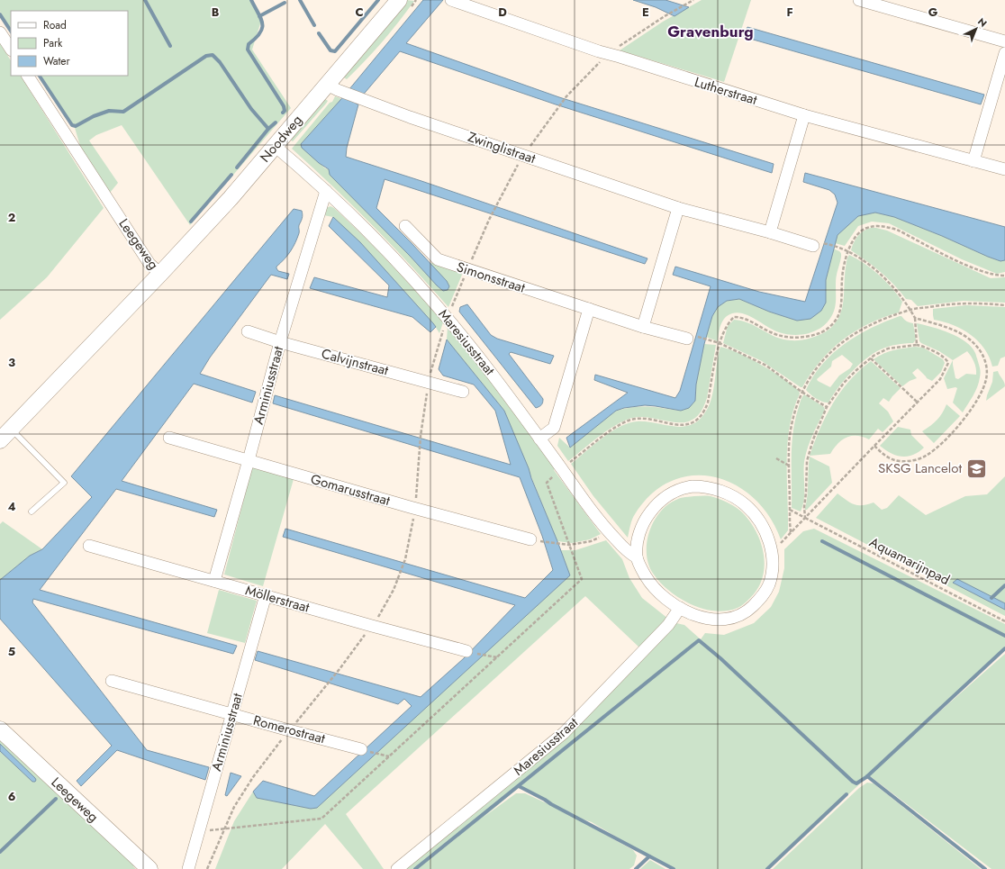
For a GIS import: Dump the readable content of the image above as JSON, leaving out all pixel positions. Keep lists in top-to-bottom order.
{
  "streets": {
    "main road": ["Noodweg", "Leegeweg"],
    "street": [
      "Lutherstraat",
      "Zwinglistraat",
      "Simonsstraat",
      "Maresiusstraat",
      "Calvijnstraat",
      "Arminiusstraat",
      "Gomarusstraat",
      "Möllerstraat",
      "Romerostraat"
    ],
    "path": ["Aquamarijnpad"]
  },
  "crossings": [
    ["Noodweg", "Zwinglistraat"],
    ["Noodweg", "Leegeweg"],
    ["Noodweg", "Maresiusstraat"],
    ["Maresiusstraat", "Arminiusstraat"],
    ["Calvijnstraat", "Arminiusstraat"],
    ["Arminiusstraat", "Gomarusstraat"],
    ["Arminiusstraat", "Möllerstraat"],
    ["Arminiusstraat", "Romerostraat"]
  ],
  "districts": ["Gravenburg"],
  "places": {
    "school or university": ["SKSG Lancelot"]
  },
  "legend": ["Road", "Park", "Water"],
  "north": "top right",
  "grid": {
    "columns": [
      "B",
      "C",
      "D",
      "E",
      "F",
      "G"
    ],
    "rows": [
      "2",
      "3",
      "4",
      "5",
      "6"
    ]
  }
}
